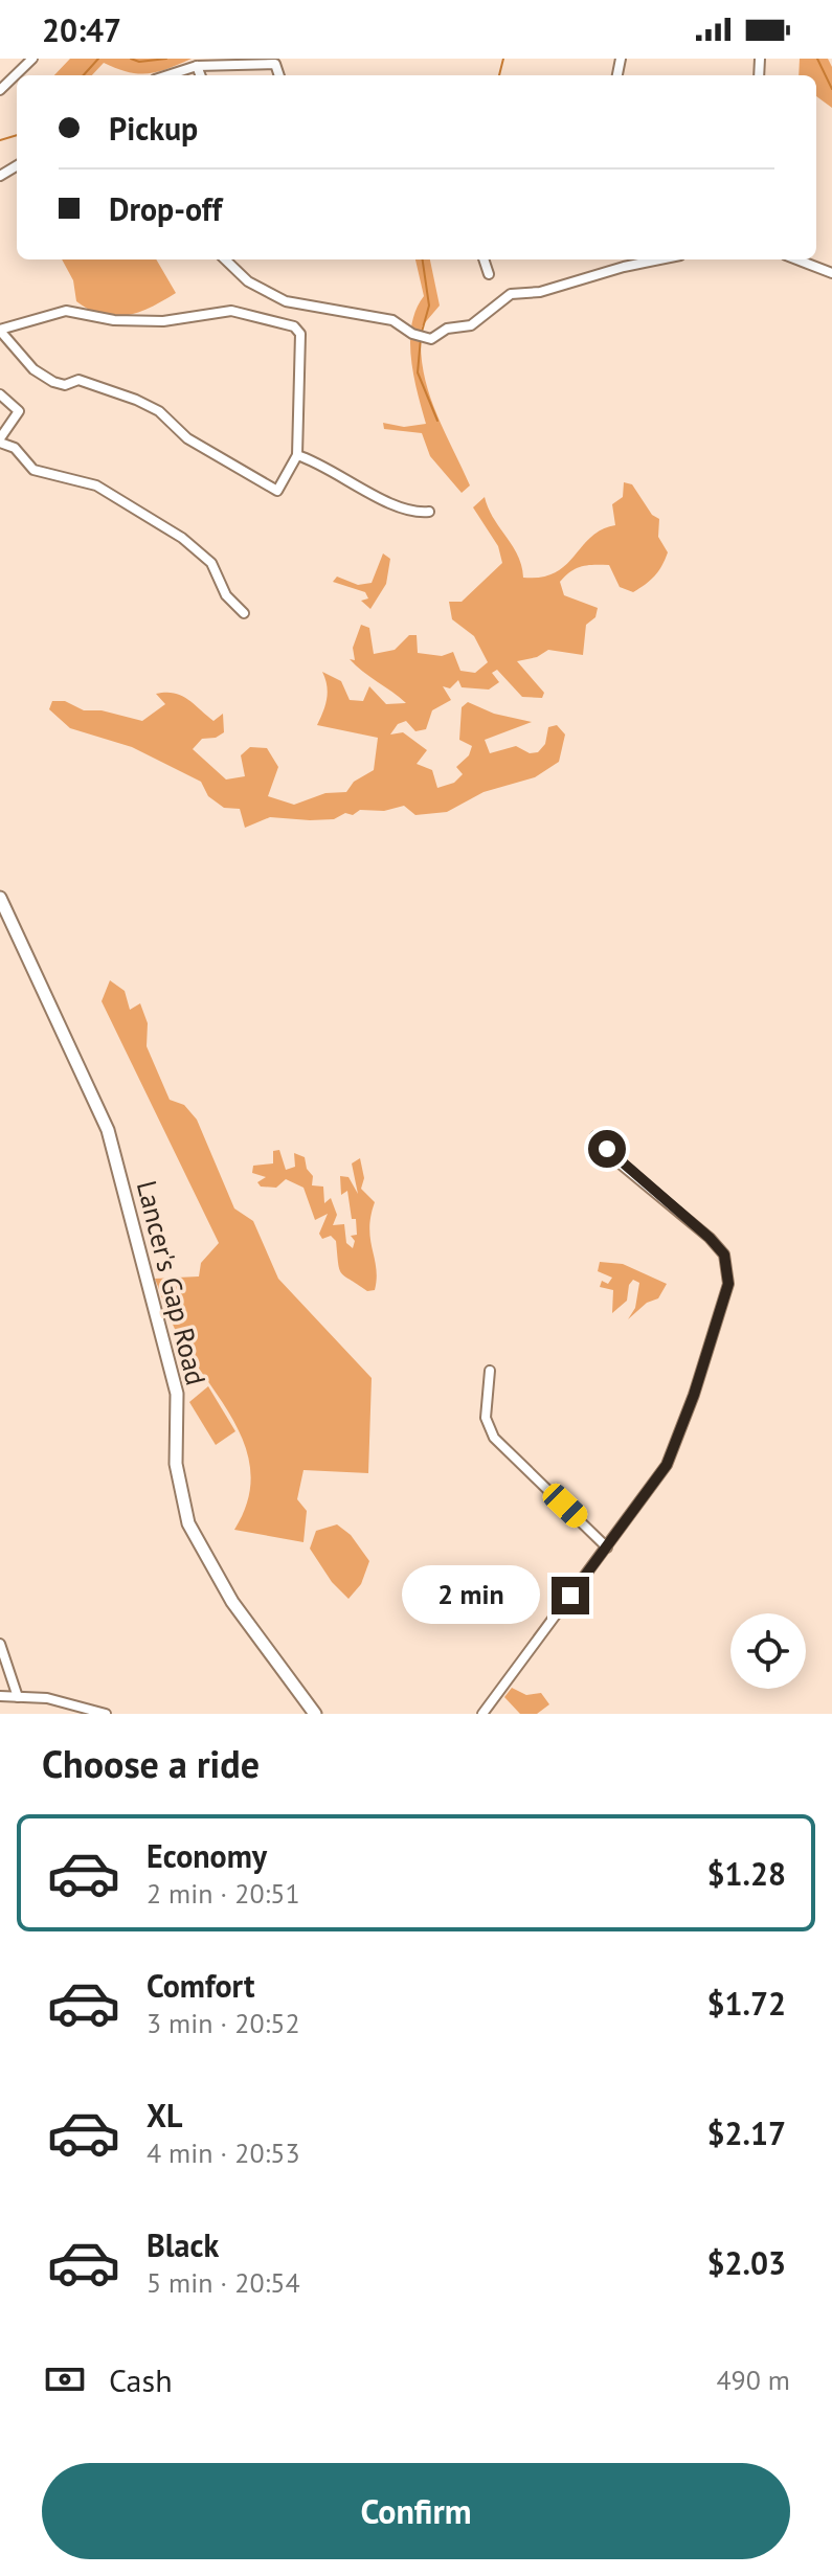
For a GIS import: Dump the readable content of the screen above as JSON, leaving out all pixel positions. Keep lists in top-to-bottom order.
{
  "streets": {
    "main road": ["Lancer's Gap Road"]
  },
  "page": {
    "status": "20:47",
    "banner": ["Pickup", "Drop-off"],
    "bubble": "2 min",
    "heading": "Choose a ride",
    "list": [
      {
        "name": "Economy",
        "note": "2 min · 20:51",
        "value": "$1.28"
      },
      {
        "name": "Comfort",
        "note": "3 min · 20:52",
        "value": "$1.72"
      },
      {
        "name": "XL",
        "note": "4 min · 20:53",
        "value": "$2.17"
      },
      {
        "name": "Black",
        "note": "5 min · 20:54",
        "value": "$2.03"
      }
    ],
    "pay": ["Cash", "490 m"],
    "buttons": "Confirm"
  }
}
